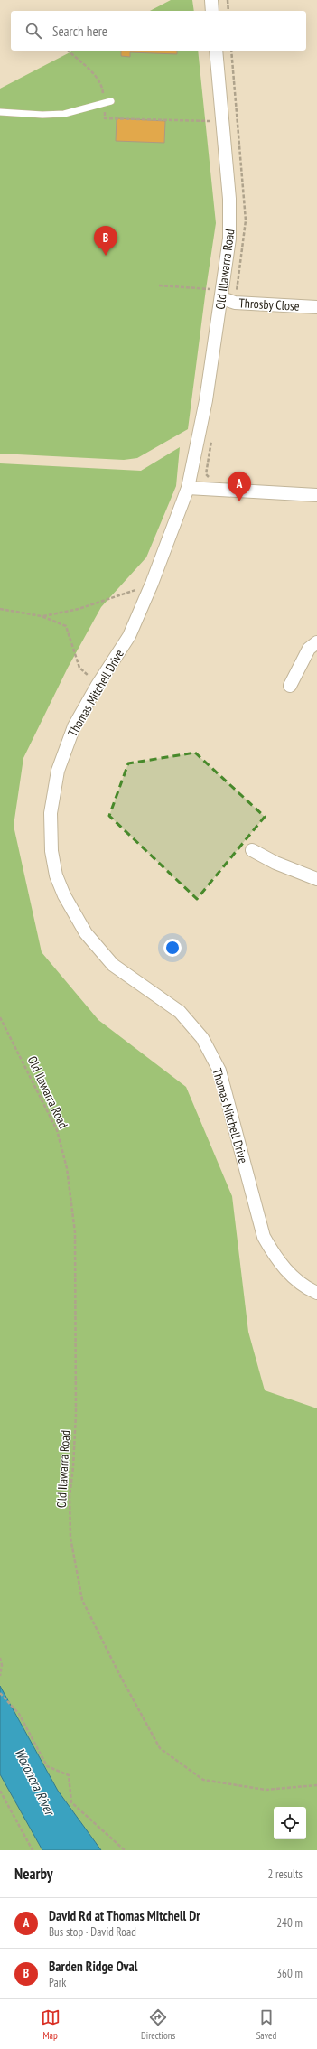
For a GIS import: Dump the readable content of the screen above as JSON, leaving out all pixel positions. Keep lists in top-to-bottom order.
{
  "streets": {
    "street": ["Old Illawarra Road", "Throsby Close", "Thomas Mitchell Drive"],
    "path": ["Old Ilawarra Road"]
  },
  "crossings": [
    ["Old Illawarra Road", "Throsby Close"],
    ["Old Illawarra Road", "Thomas Mitchell Drive"]
  ],
  "water": ["Woronora River"],
  "page": {
    "search": "Search here",
    "pins": ["B", "A"],
    "heading": ["Nearby", "2 results"],
    "list": [
      {
        "mark": "A",
        "name": "David Rd at Thomas Mitchell Dr",
        "note": "Bus stop · David Road",
        "value": "240 m"
      },
      {
        "mark": "B",
        "name": "Barden Ridge Oval",
        "note": "Park",
        "value": "360 m"
      }
    ],
    "nav": ["Map", "Directions", "Saved"]
  }
}
